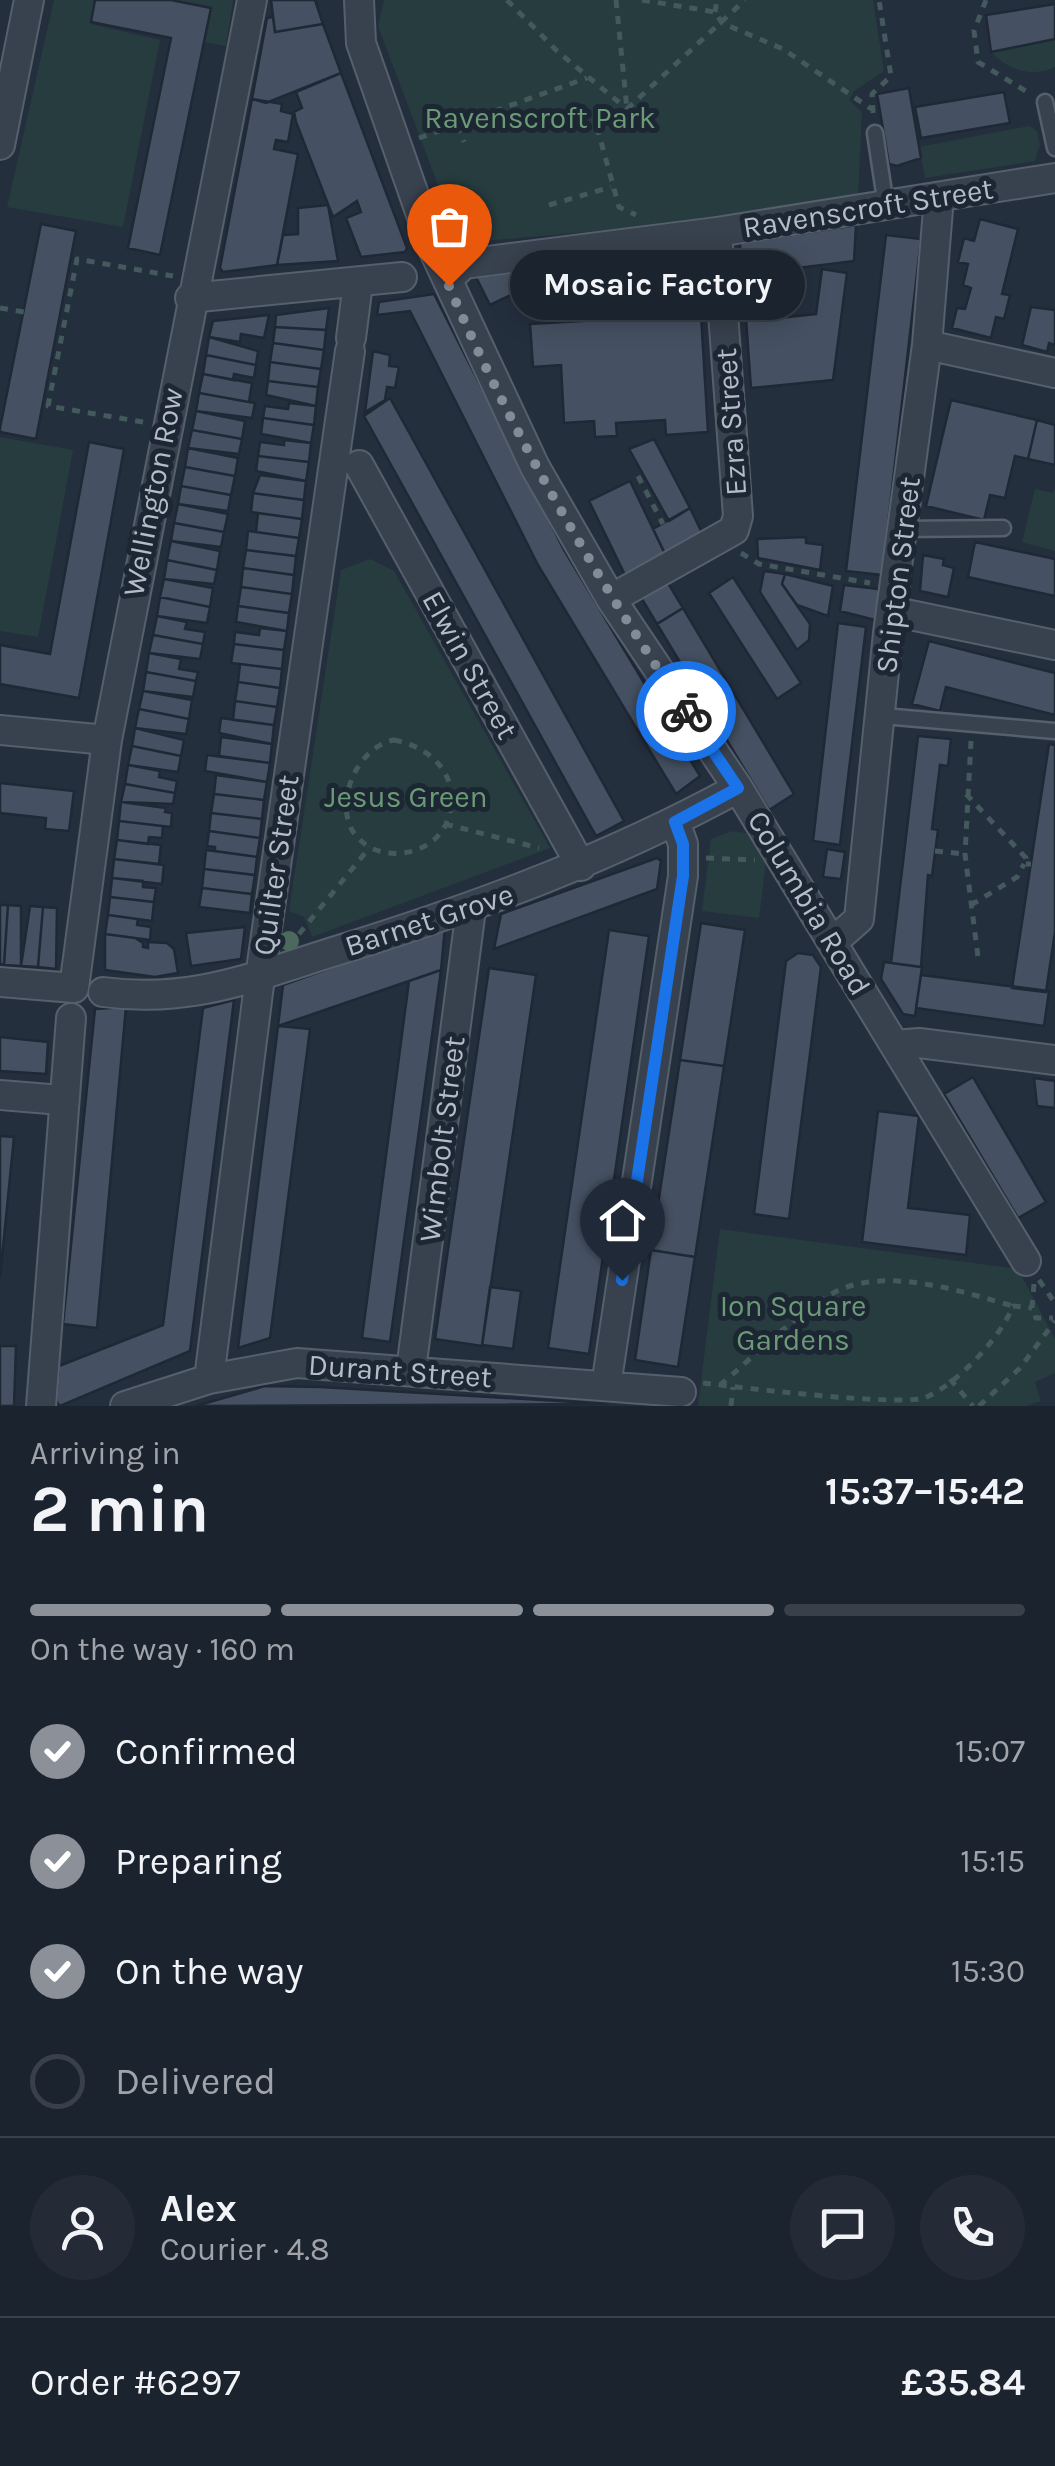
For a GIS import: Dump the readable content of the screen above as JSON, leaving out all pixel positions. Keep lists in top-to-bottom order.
{
  "streets": {
    "street": [
      "Ravenscroft Street",
      "Ezra Street",
      "Wellington Row",
      "Shipton Street",
      "Elwin Street",
      "Quilter Street",
      "Columbia Road",
      "Barnet Grove",
      "Wimbolt Street",
      "Durant Street"
    ]
  },
  "crossings": [
    ["Ravenscroft Street", "Ezra Street"],
    ["Ravenscroft Street", "Shipton Street"],
    ["Ravenscroft Street", "Columbia Road"],
    ["Ezra Street", "Columbia Road"],
    ["Shipton Street", "Columbia Road"],
    ["Elwin Street", "Barnet Grove"],
    ["Quilter Street", "Barnet Grove"],
    ["Quilter Street", "Durant Street"],
    ["Columbia Road", "Barnet Grove"],
    ["Barnet Grove", "Wimbolt Street"],
    ["Wimbolt Street", "Durant Street"]
  ],
  "parks": ["Ravenscroft Park", "Jesus Green", "Ion Square Gardens"],
  "places": ["Mosaic Factory"],
  "page": {
    "bubble": "Mosaic Factory",
    "heading": ["2 min", "Arriving in", "15:37–15:42"],
    "panel": [
      "Alex",
      "Courier · 4.8",
      "Order #6297",
      "£35.84"
    ],
    "bar": "On the way · 160 m",
    "list": [
      ["Confirmed", "15:07"],
      ["Preparing", "15:15"],
      ["On the way", "15:30"],
      "Delivered"
    ]
  }
}
